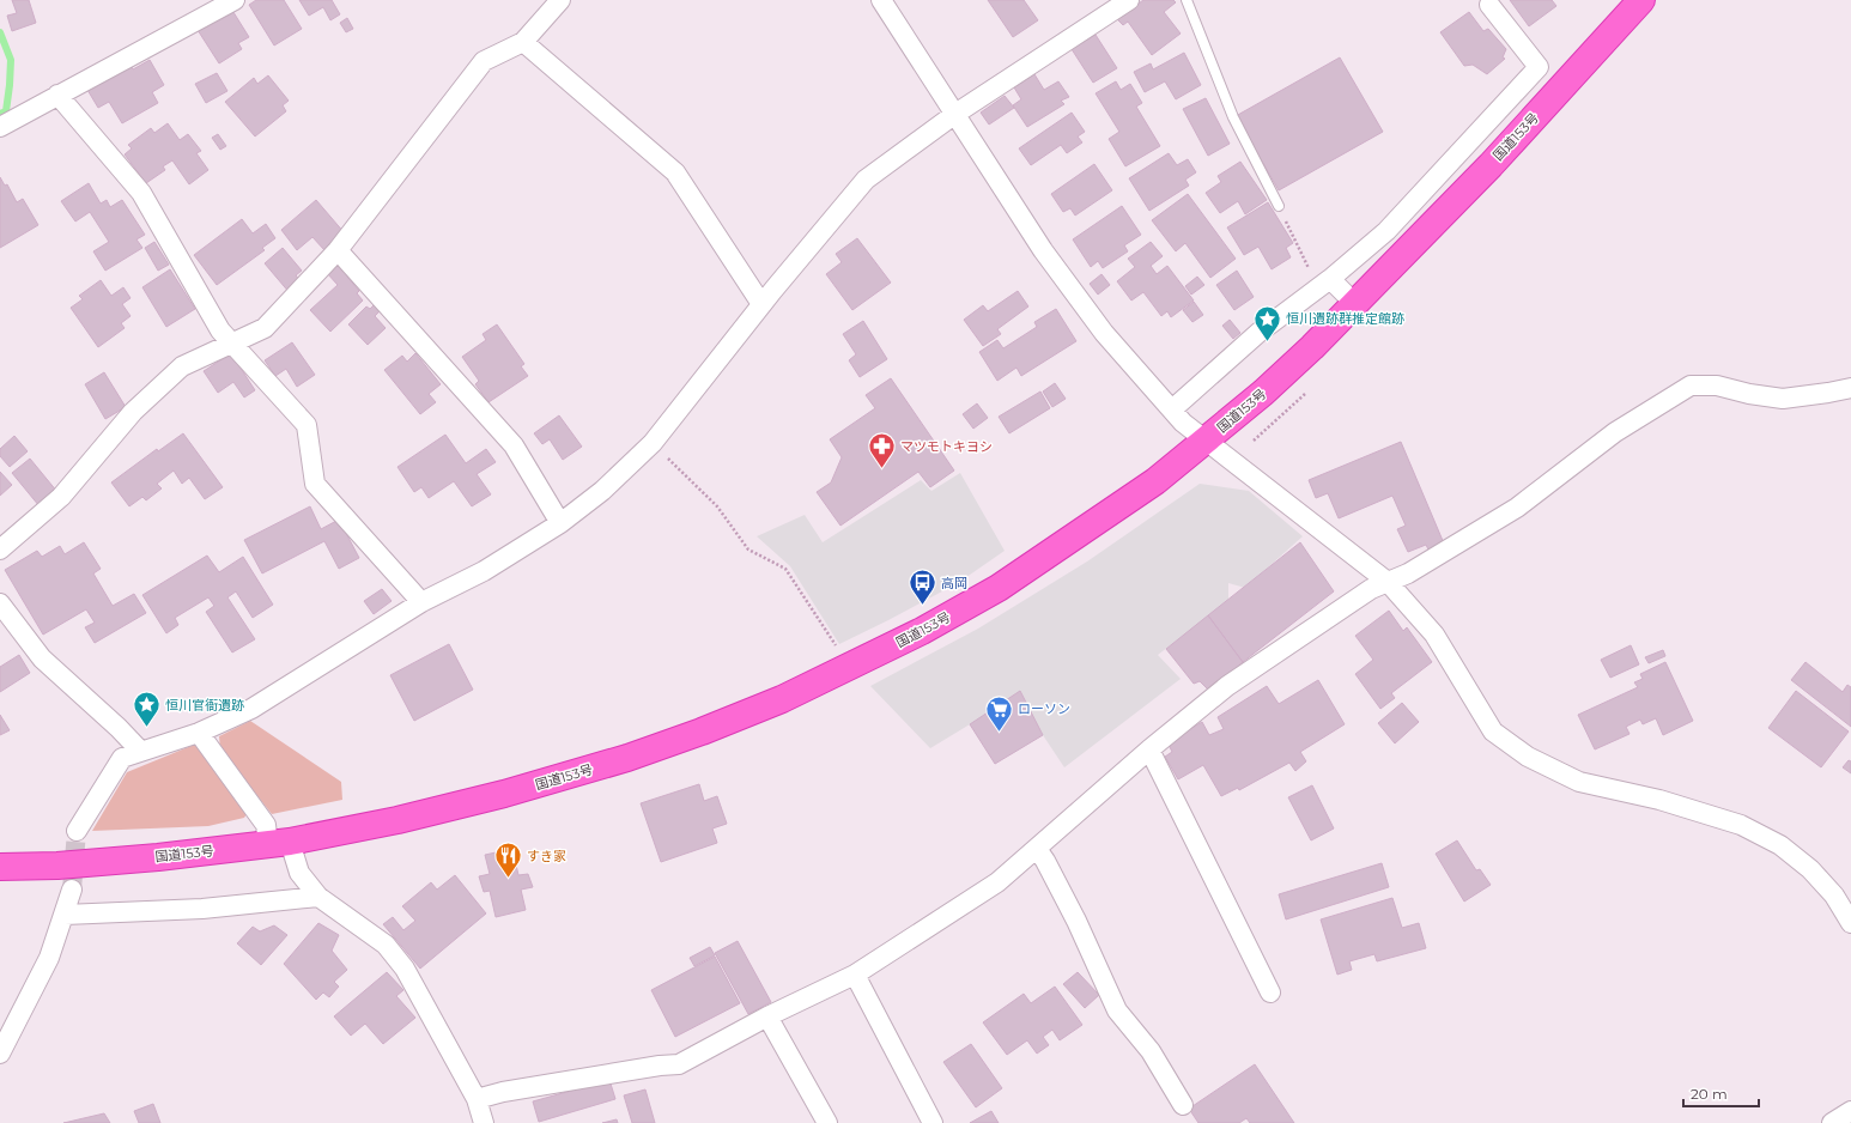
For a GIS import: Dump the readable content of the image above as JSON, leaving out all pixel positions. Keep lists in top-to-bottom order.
{
  "streets": {
    "highway": ["国道153号"]
  },
  "places": {
    "place": ["恒川遺跡群推定館跡", "恒川官衙遺跡"],
    "pharmacy": ["マツモトキヨシ"],
    "bus stop": ["高岡"],
    "supermarket": ["ローソン"],
    "restaurant": ["すき家"]
  },
  "scale_bar": "20 m"
}
